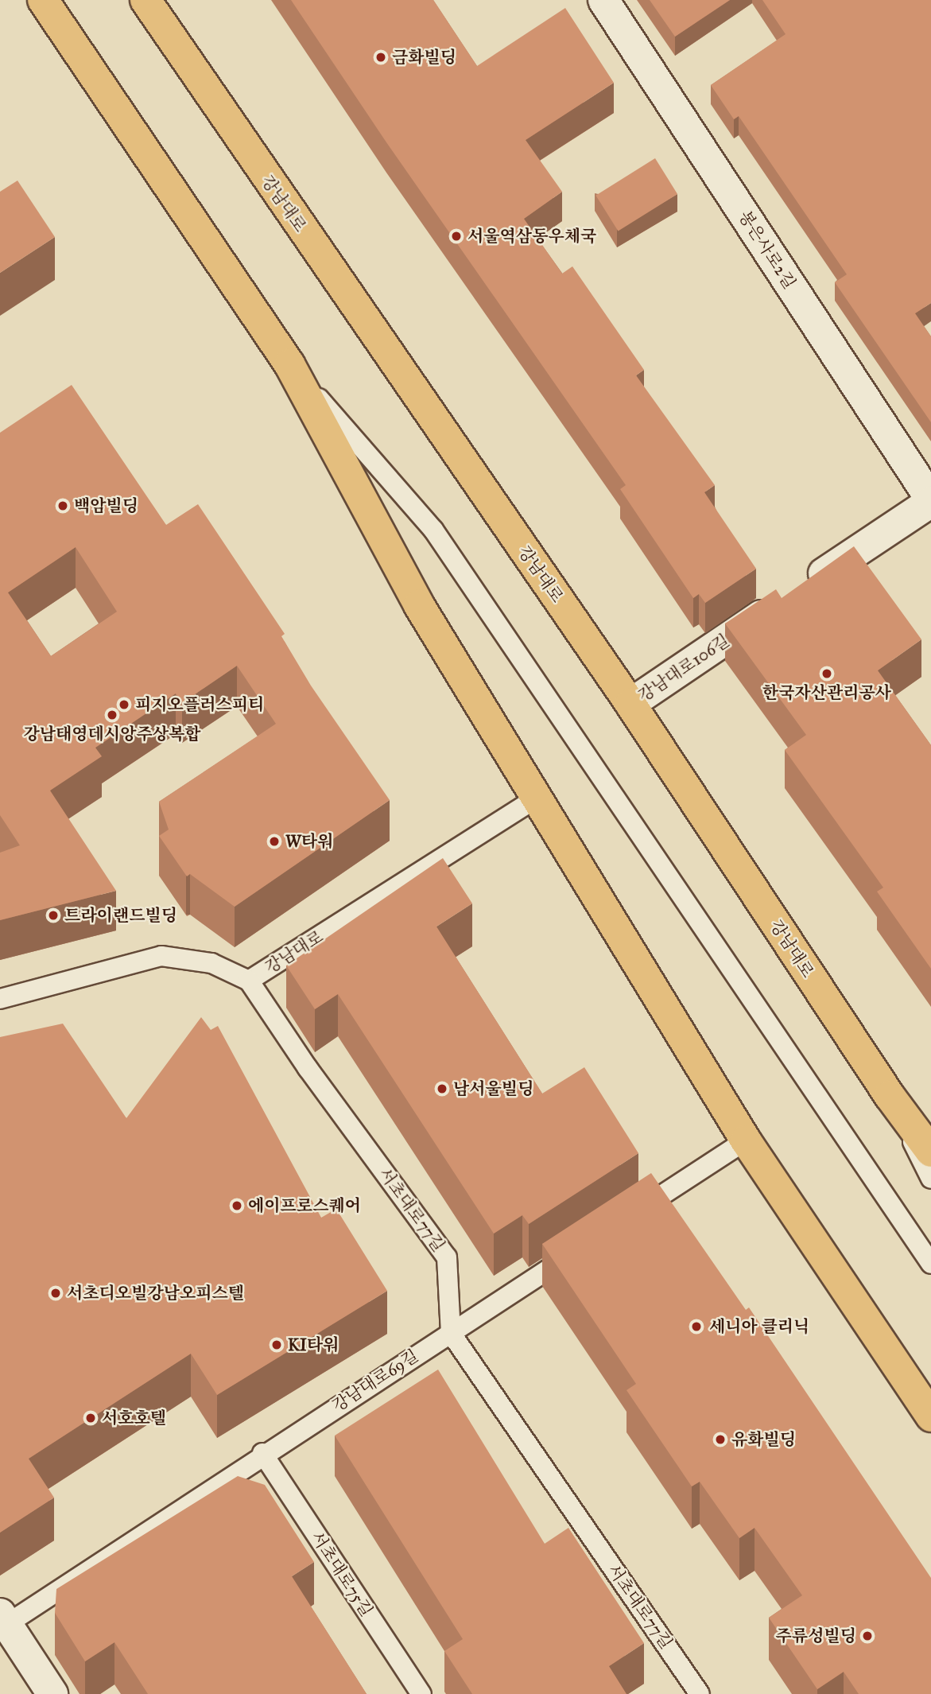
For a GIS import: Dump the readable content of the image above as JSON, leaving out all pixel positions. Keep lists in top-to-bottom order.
{
  "streets": {
    "main road": ["강남대로"],
    "street": ["봉은사로2길", "강남대로106길"],
    "lane": ["서초대로77길", "강남대로69길", "서초대로75길"]
  },
  "crossings": [
    ["강남대로", "강남대로106길"],
    ["강남대로", "서초대로77길"],
    ["봉은사로2길", "강남대로106길"],
    ["서초대로77길", "강남대로69길"],
    ["강남대로69길", "서초대로75길"]
  ],
  "places": [
    "금화빌딩",
    "서울역삼동우체국",
    "백암빌딩",
    "한국자산관리공사",
    "피지오플러스피티",
    "강남태영데시앙주상복합",
    "W타워",
    "트라이랜드빌딩",
    "남서울빌딩",
    "에이프로스퀘어",
    "서초디오빌강남오피스텔",
    "세니아 클리닉",
    "KI타워",
    "서호호텔",
    "유화빌딩",
    "주류성빌딩"
  ]
}
